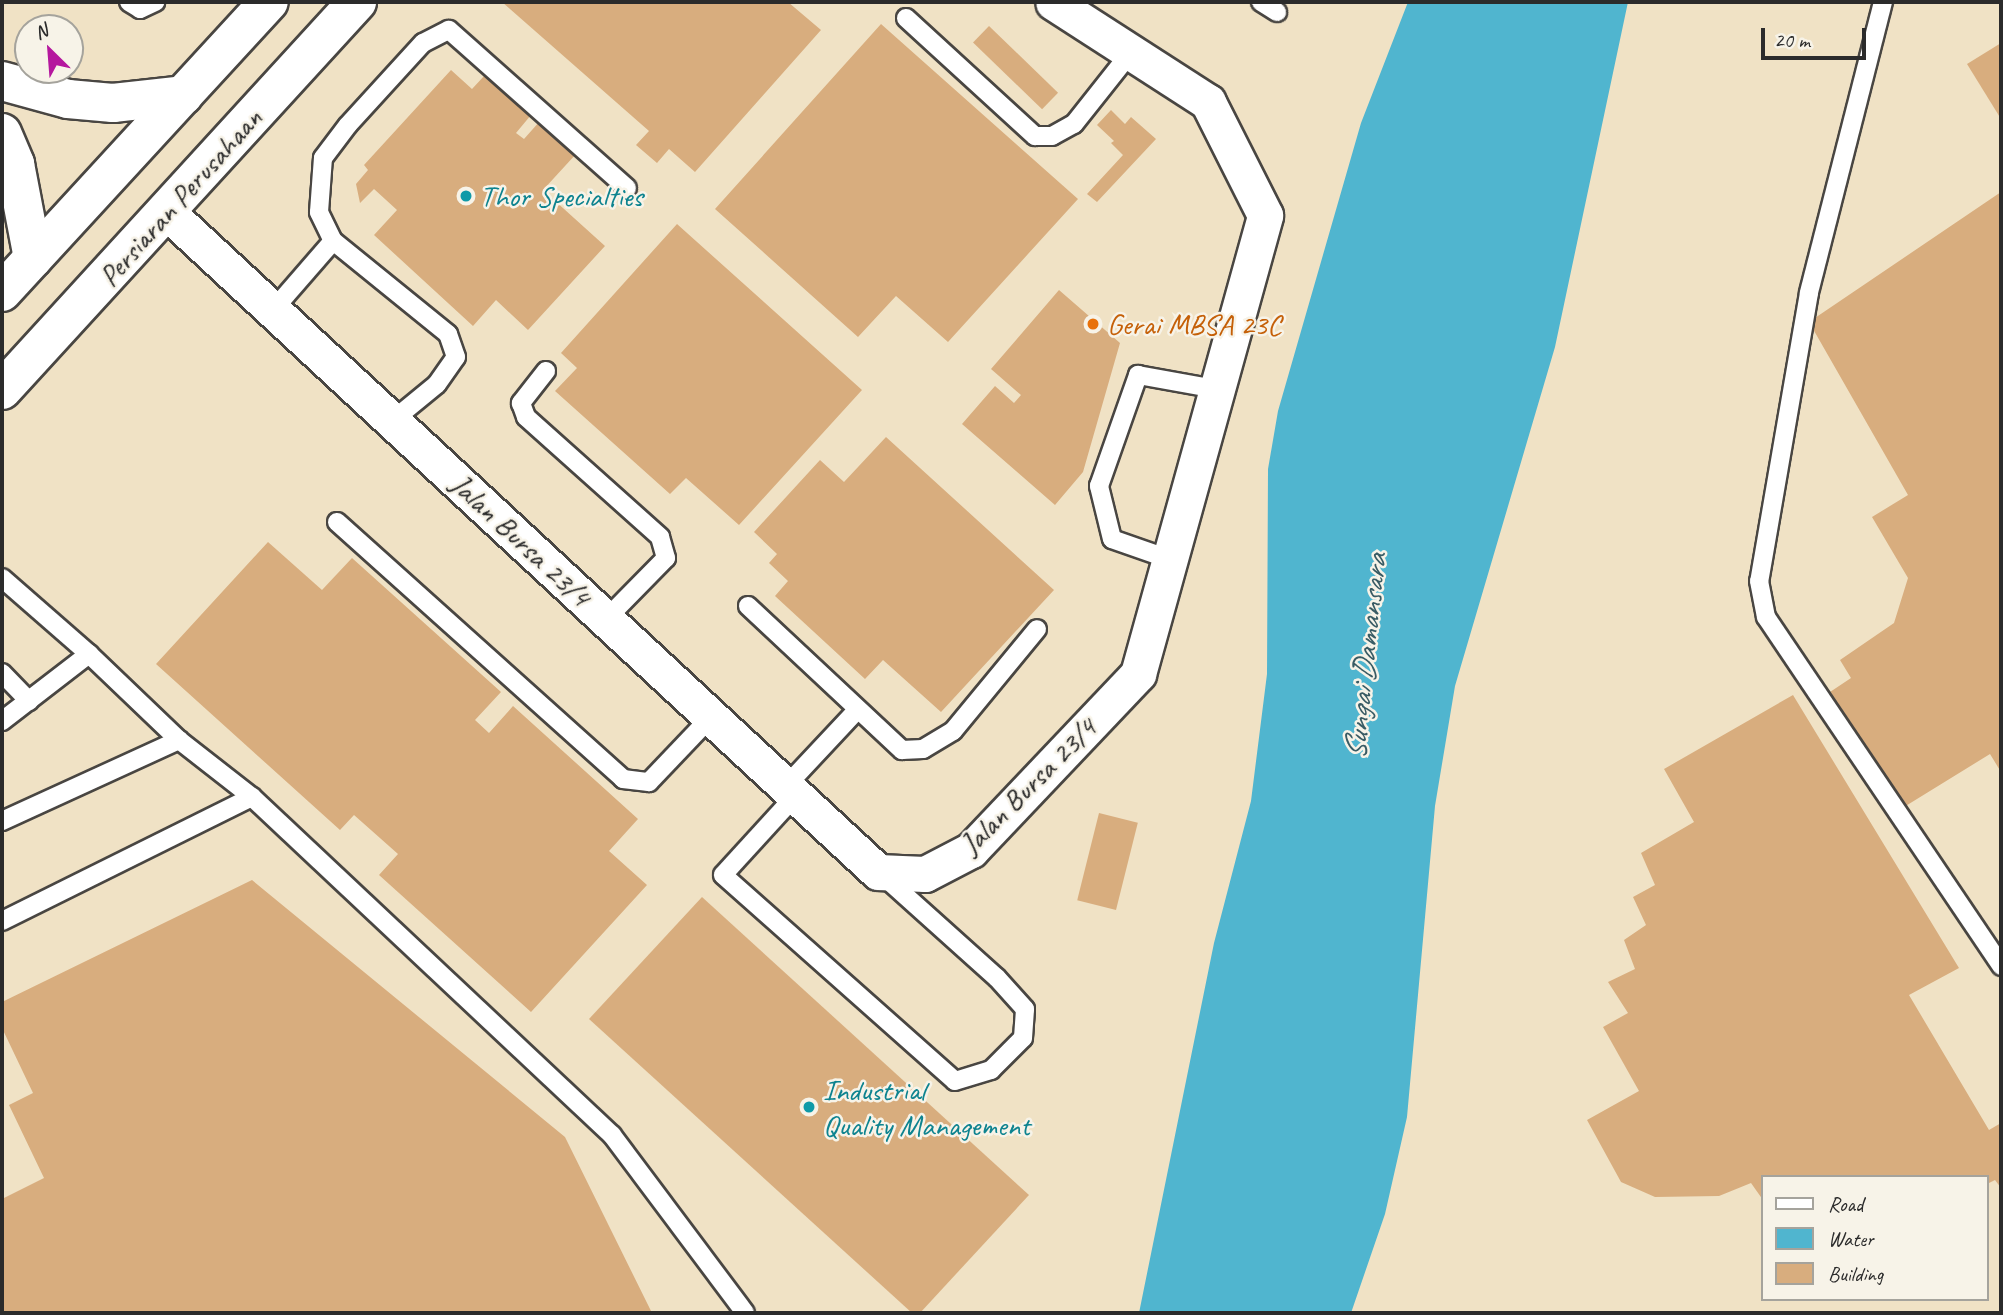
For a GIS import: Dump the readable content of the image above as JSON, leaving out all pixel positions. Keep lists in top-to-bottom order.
{
  "streets": {
    "main road": ["Persiaran Perusahaan"],
    "street": ["Jalan Bursa 23/4"]
  },
  "crossings": [
    ["Persiaran Perusahaan", "Jalan Bursa 23/4"]
  ],
  "water": ["Sungai Damansara"],
  "places": ["Thor Specialties", "Gerai MBSA 23C", "Industrial Quality Management"],
  "legend": ["Road", "Water", "Building"],
  "scale_bar": "20 m",
  "north": "top left"
}
